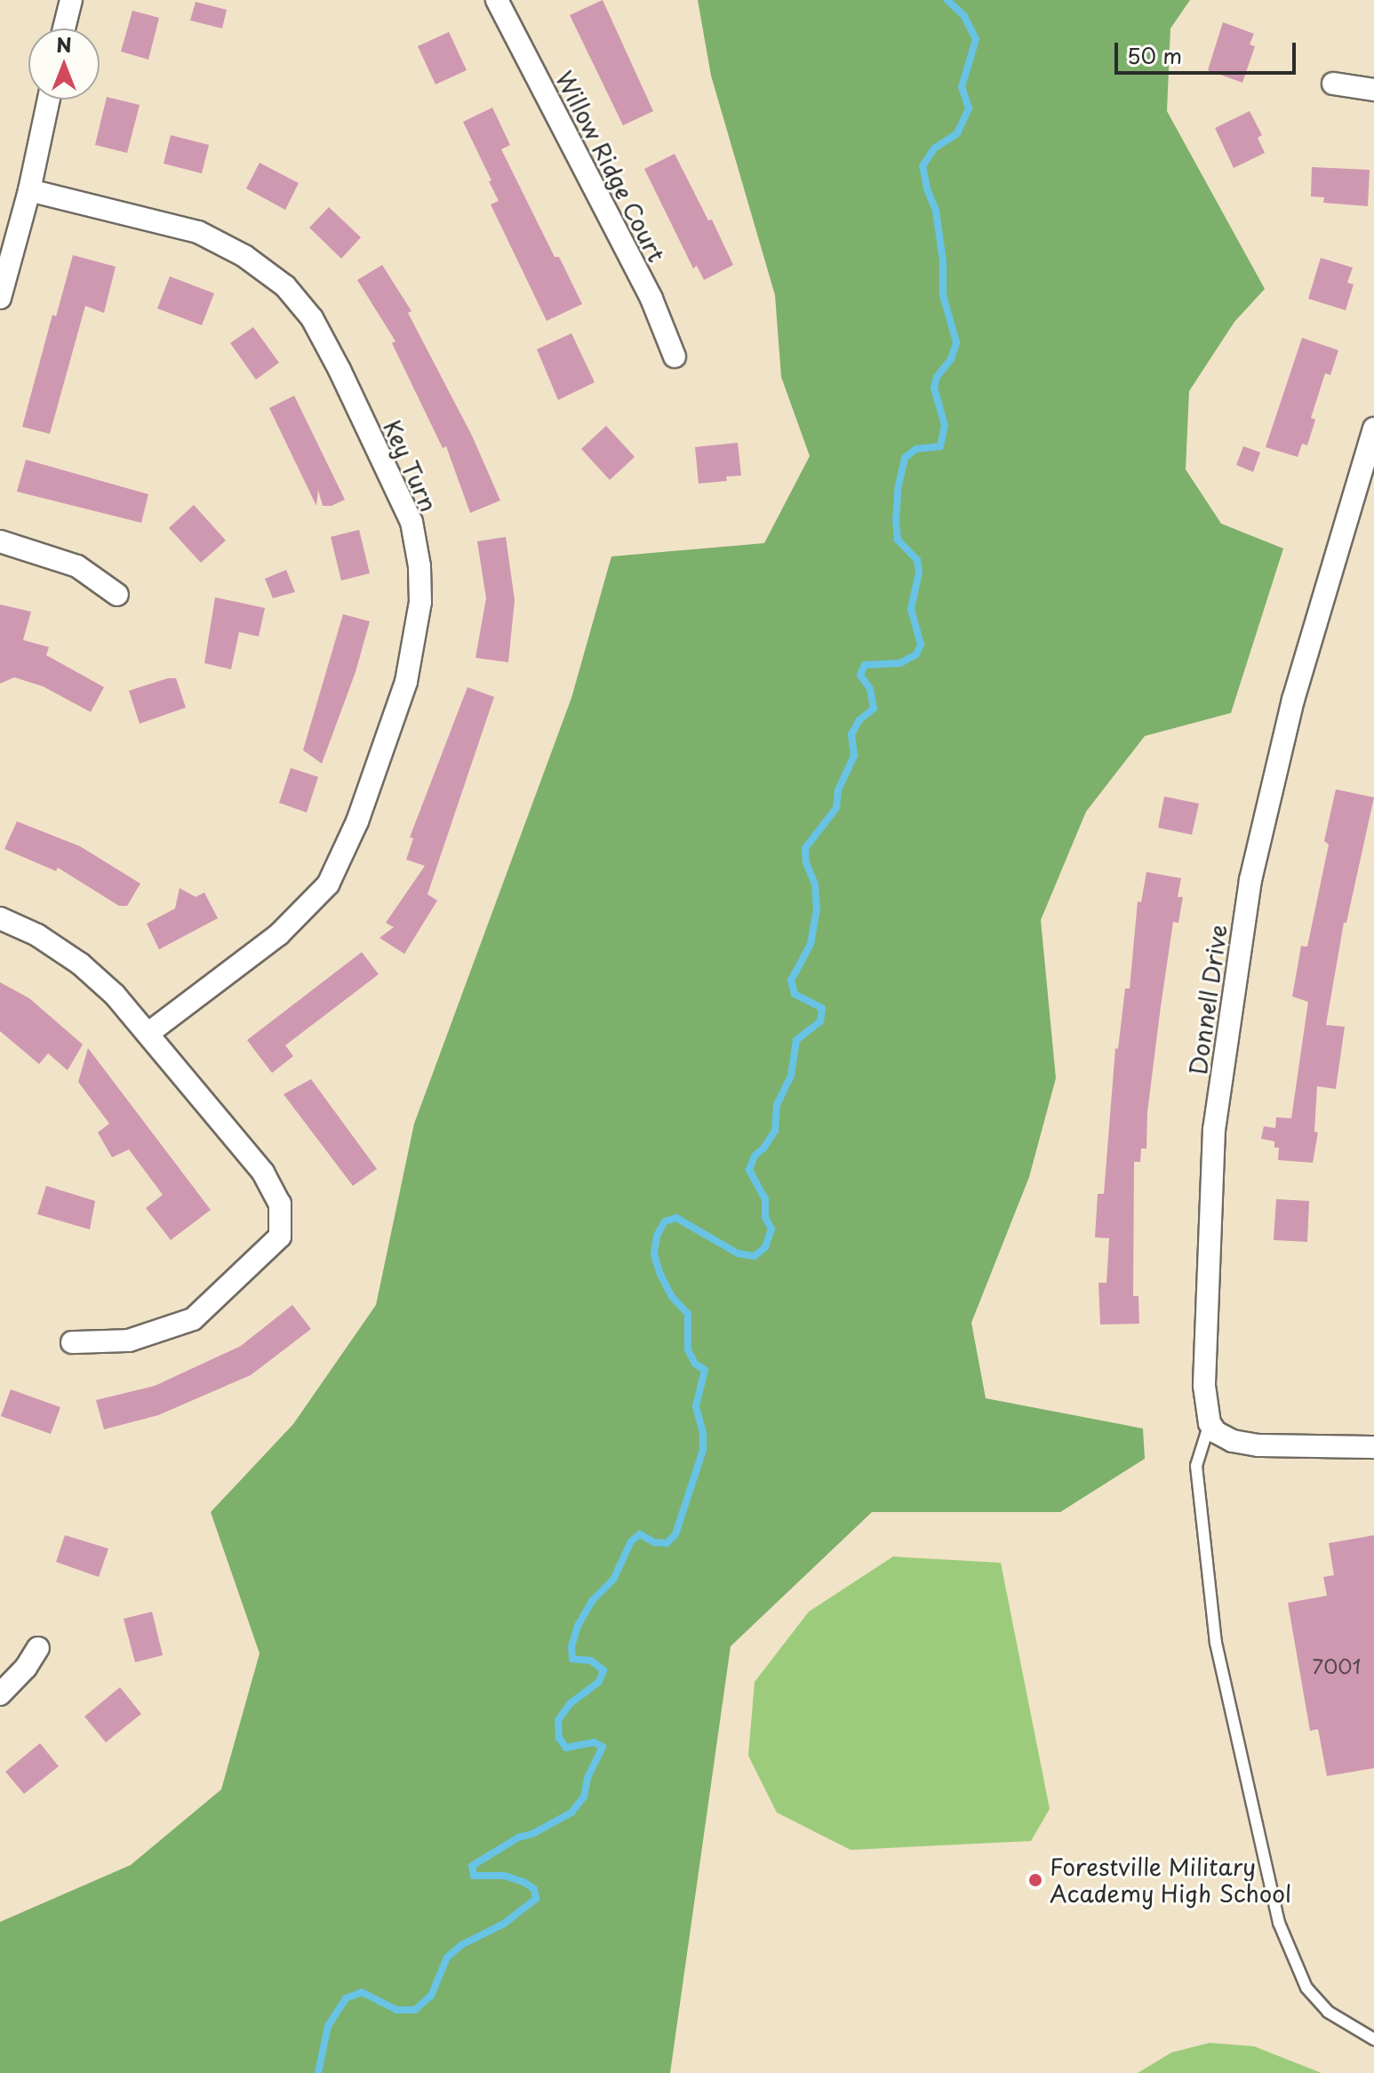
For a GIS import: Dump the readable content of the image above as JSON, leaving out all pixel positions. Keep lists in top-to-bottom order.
{
  "streets": {
    "street": ["Willow Ridge Court", "Key Turn", "Donnell Drive"]
  },
  "places": ["Forestville Military Academy High School"],
  "house_numbers": ["7001"],
  "scale_bar": "50 m",
  "north": "top"
}
